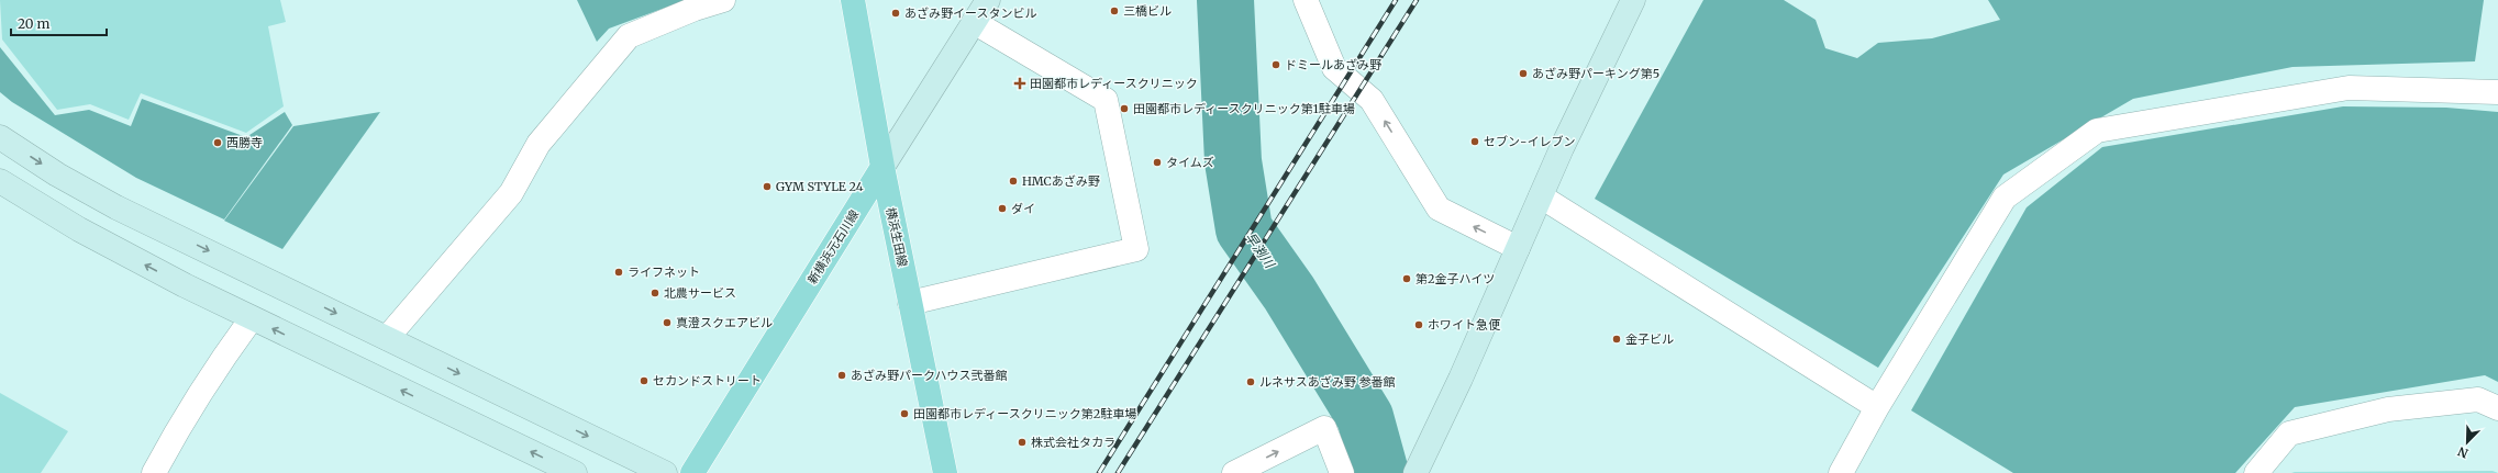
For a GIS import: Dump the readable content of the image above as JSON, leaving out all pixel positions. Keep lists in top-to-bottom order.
{
  "streets": {
    "main road": ["横浜生田線", "新横浜元石川線"]
  },
  "crossings": [
    ["横浜生田線", "新横浜元石川線"]
  ],
  "water": ["早渕川"],
  "places": {
    "other": [
      "三橋ビル",
      "あざみ野イースタンビル",
      "ドミールあざみ野",
      "あざみ野パーキング第5",
      "田園都市レディースクリニック第1駐車場",
      "セブン-イレブン",
      "西勝寺",
      "タイムズ",
      "HMCあざみ野",
      "GYM STYLE 24",
      "ダイ",
      "ライフネット",
      "第2金子ハイツ",
      "北農サービス",
      "真澄スクエアビル",
      "ホワイト急便",
      "金子ビル",
      "あざみ野パークハウス弐番館",
      "セカンドストリート",
      "ルネサスあざみ野 参番館",
      "田園都市レディースクリニック第2駐車場",
      "株式会社タカラ"
    ],
    "health": ["田園都市レディースクリニック"]
  },
  "scale_bar": "20 m",
  "north": "bottom left"
}
